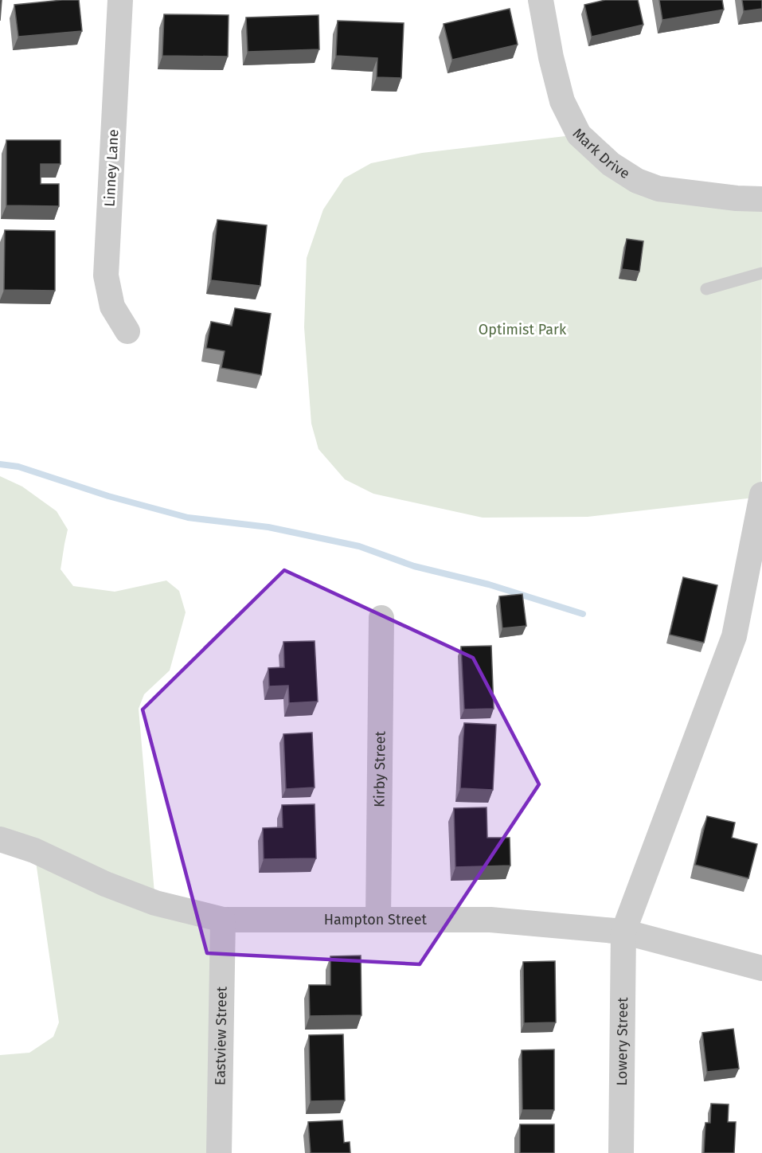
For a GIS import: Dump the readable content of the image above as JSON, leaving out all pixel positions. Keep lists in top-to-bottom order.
{
  "streets": {
    "street": [
      "Mark Drive",
      "Linney Lane",
      "Kirby Street",
      "Hampton Street",
      "Eastview Street",
      "Lowery Street"
    ]
  },
  "crossings": [
    ["Kirby Street", "Hampton Street"],
    ["Hampton Street", "Eastview Street"],
    ["Hampton Street", "Lowery Street"]
  ],
  "parks": ["Optimist Park"]
}
